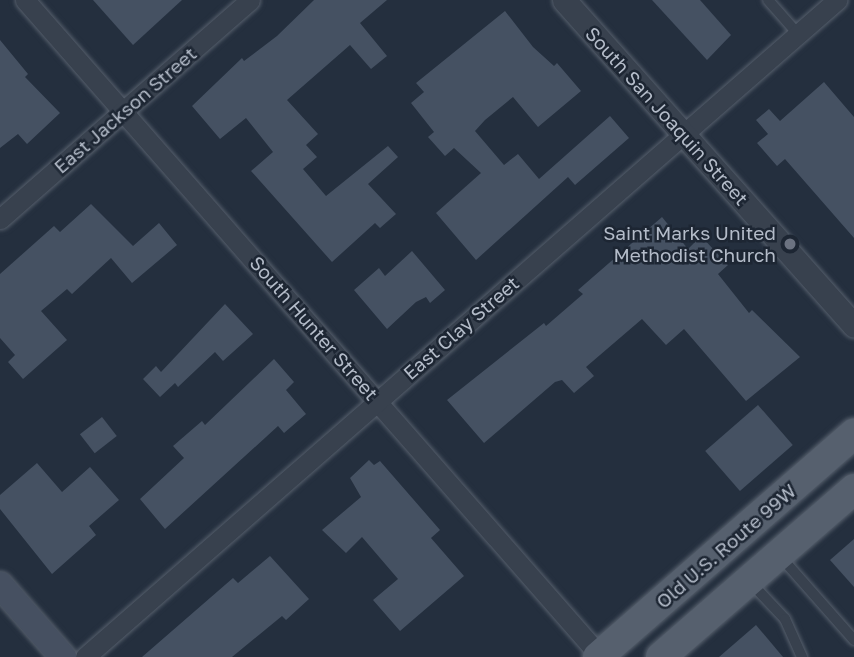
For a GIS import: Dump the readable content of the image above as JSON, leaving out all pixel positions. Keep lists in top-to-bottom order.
{
  "streets": {
    "main road": ["Old U.S. Route 99W"],
    "street": [
      "East Jackson Street",
      "South San Joaquin Street",
      "South Hunter Street",
      "East Clay Street"
    ]
  },
  "crossings": [
    ["East Jackson Street", "South Hunter Street"],
    ["South San Joaquin Street", "East Clay Street"],
    ["South Hunter Street", "East Clay Street"],
    ["South Hunter Street", "Old U.S. Route 99W"]
  ],
  "places": ["Saint Marks United Methodist Church"]
}
